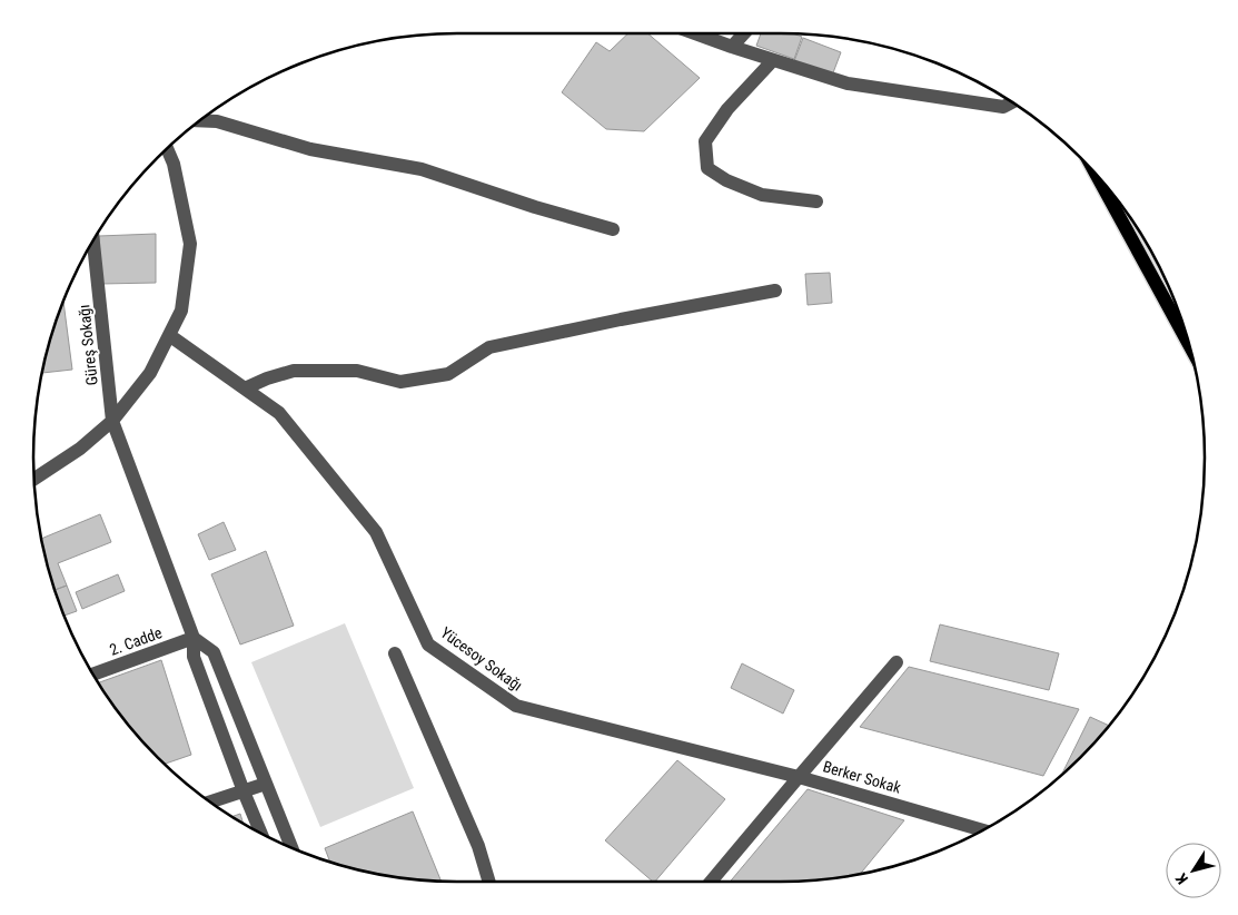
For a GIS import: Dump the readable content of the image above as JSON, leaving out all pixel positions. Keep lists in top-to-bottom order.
{
  "streets": {
    "street": [
      "Güreş Sokağı",
      "2. Cadde",
      "Yücesoy Sokağı",
      "Berker Sokak"
    ]
  },
  "crossings": [
    ["Güreş Sokağı", "2. Cadde"],
    ["Yücesoy Sokağı", "Berker Sokak"]
  ],
  "north": "bottom left"
}
